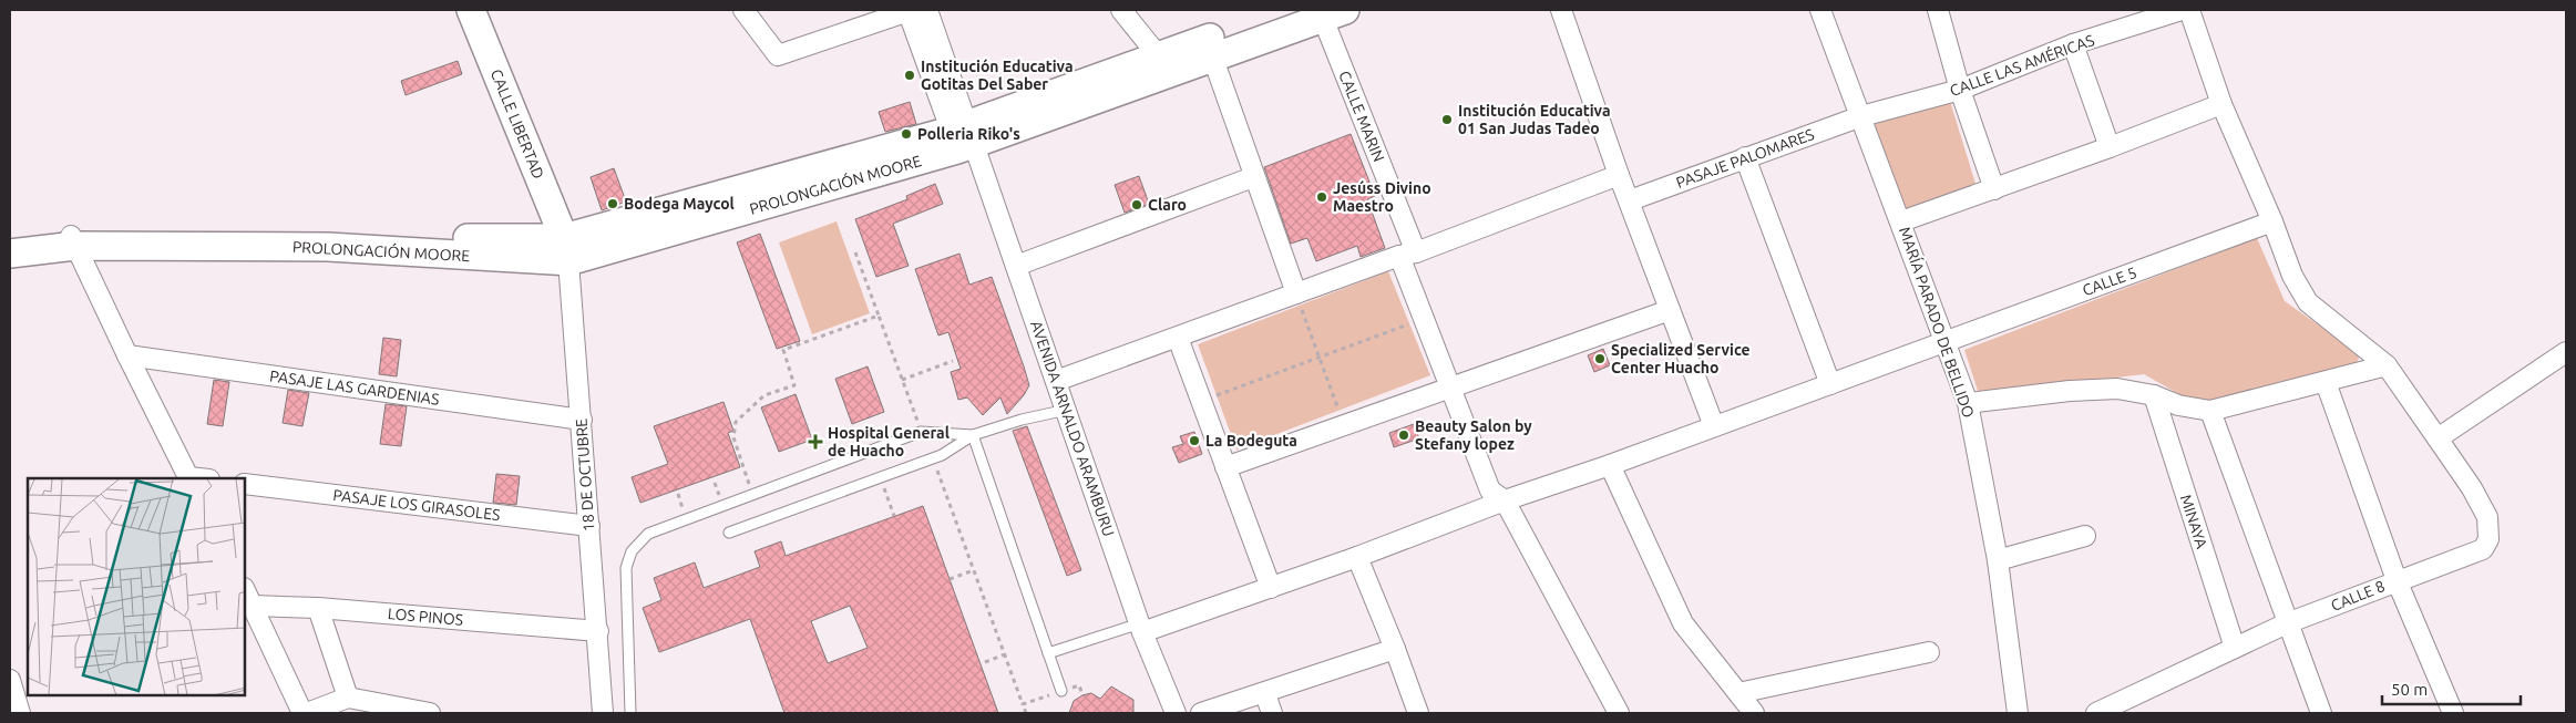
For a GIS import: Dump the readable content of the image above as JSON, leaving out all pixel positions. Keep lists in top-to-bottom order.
{
  "streets": {
    "street": [
      "CALLE LAS AMÉRICAS",
      "CALLE MARIN",
      "CALLE LIBERTAD",
      "PASAJE PALOMARES",
      "PROLONGACIÓN MOORE",
      "CALLE 5",
      "MARÍA PARADO DE BELLIDO",
      "PASAJE LAS GARDENIAS",
      "AVENIDA ARNALDO ARAMBURU",
      "18 DE OCTUBRE",
      "PASAJE LOS GIRASOLES",
      "MINAYA",
      "CALLE 8",
      "LOS PINOS"
    ]
  },
  "crossings": [
    ["CALLE LAS AMÉRICAS", "PASAJE PALOMARES"],
    ["CALLE LAS AMÉRICAS", "MARÍA PARADO DE BELLIDO"],
    ["CALLE MARIN", "PROLONGACIÓN MOORE"],
    ["CALLE MARIN", "CALLE 5"],
    ["CALLE LIBERTAD", "PROLONGACIÓN MOORE"],
    ["CALLE LIBERTAD", "18 DE OCTUBRE"],
    ["PASAJE PALOMARES", "MARÍA PARADO DE BELLIDO"],
    ["PROLONGACIÓN MOORE", "AVENIDA ARNALDO ARAMBURU"],
    ["PROLONGACIÓN MOORE", "18 DE OCTUBRE"],
    ["CALLE 5", "MARÍA PARADO DE BELLIDO"],
    ["CALLE 5", "AVENIDA ARNALDO ARAMBURU"],
    ["PASAJE LAS GARDENIAS", "18 DE OCTUBRE"],
    ["18 DE OCTUBRE", "PASAJE LOS GIRASOLES"],
    ["18 DE OCTUBRE", "LOS PINOS"],
    ["MINAYA", "CALLE 8"]
  ],
  "places": {
    "other": [
      "Institución Educativa Gotitas Del Saber",
      "Institución Educativa 01 San Judas Tadeo",
      "Polleria Riko's",
      "Jesúss Divino Maestro",
      "Bodega Maycol",
      "Claro",
      "Specialized Service Center Huacho",
      "Beauty Salon by Stefany lopez",
      "La Bodeguta"
    ],
    "health": ["Hospital General de Huacho"]
  },
  "scale_bar": "50 m"
}
